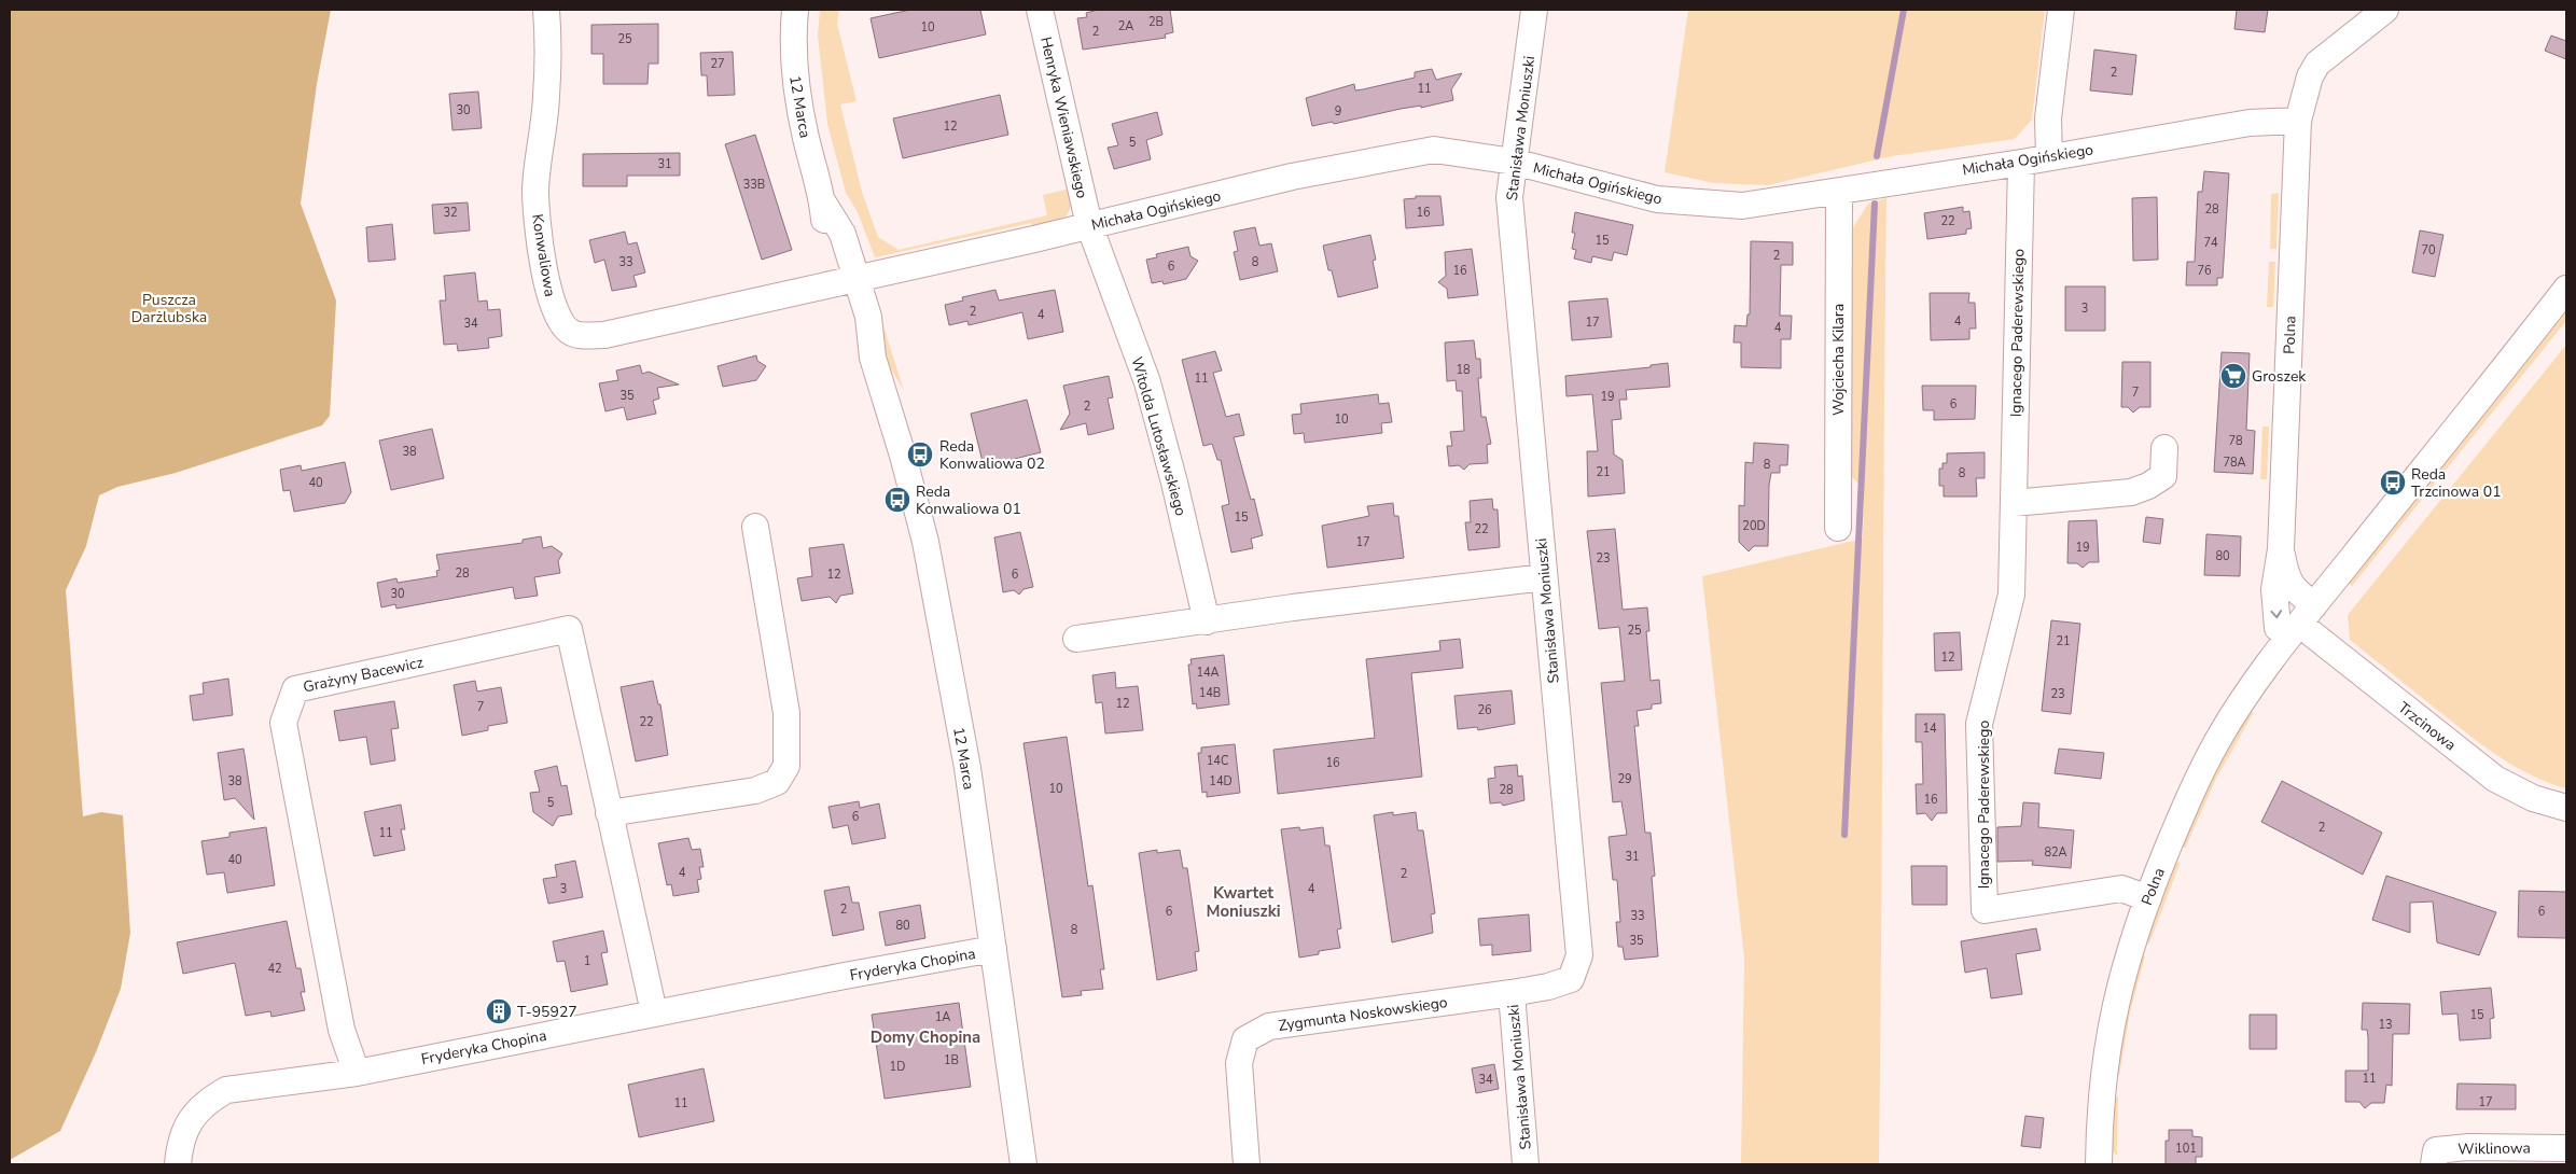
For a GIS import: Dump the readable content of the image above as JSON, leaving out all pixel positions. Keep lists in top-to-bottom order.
{
  "streets": {
    "street": [
      "12 Marca",
      "Henryka Wieniawskiego",
      "Stanisława Moniuszki",
      "Michała Ogińskiego",
      "Konwaliowa",
      "Ignacego Paderewskiego",
      "Polna",
      "Wojciecha Kilara",
      "Witolda Lutosławskiego",
      "Grażyny Bacewicz",
      "Trzcinowa",
      "Fryderyka Chopina",
      "Zygmunta Noskowskiego",
      "Wiklinowa"
    ]
  },
  "crossings": [
    ["12 Marca", "Michała Ogińskiego"],
    ["12 Marca", "Konwaliowa"],
    ["12 Marca", "Fryderyka Chopina"],
    ["Henryka Wieniawskiego", "Michała Ogińskiego"],
    ["Henryka Wieniawskiego", "Witolda Lutosławskiego"],
    ["Stanisława Moniuszki", "Michała Ogińskiego"],
    ["Stanisława Moniuszki", "Zygmunta Noskowskiego"],
    ["Michała Ogińskiego", "Konwaliowa"],
    ["Michała Ogińskiego", "Ignacego Paderewskiego"],
    ["Michała Ogińskiego", "Polna"],
    ["Michała Ogińskiego", "Wojciecha Kilara"],
    ["Michała Ogińskiego", "Witolda Lutosławskiego"],
    ["Ignacego Paderewskiego", "Polna"],
    ["Polna", "Trzcinowa"],
    ["Grażyny Bacewicz", "Fryderyka Chopina"]
  ],
  "districts": ["Kwartet Moniuszki", "Domy Chopina"],
  "parks": ["Puszcza Darżlubska"],
  "places": {
    "supermarket": ["Groszek"],
    "bus stop": ["Reda Konwaliowa 02", "Reda Trzcinowa 01", "Reda Konwaliowa 01"],
    "building": ["T-95927"]
  },
  "house_numbers": [
    "2B",
    "2A",
    "10",
    "2",
    "25",
    "27",
    "2",
    "11",
    "30",
    "9",
    "12",
    "5",
    "31",
    "33B",
    "28",
    "32",
    "16",
    "22",
    "15",
    "74",
    "70",
    "2",
    "33",
    "8",
    "6",
    "16",
    "76",
    "3",
    "2",
    "4",
    "4",
    "17",
    "34",
    "4",
    "18",
    "11",
    "7",
    "35",
    "19",
    "6",
    "2",
    "10",
    "78",
    "38",
    "78A",
    "8",
    "21",
    "8",
    "40",
    "15",
    "20D",
    "22",
    "17",
    "19",
    "80",
    "23",
    "28",
    "12",
    "6",
    "30",
    "25",
    "21",
    "12",
    "14A",
    "14B",
    "23",
    "12",
    "7",
    "26",
    "22",
    "14",
    "14C",
    "16",
    "29",
    "38",
    "14D",
    "10",
    "28",
    "16",
    "5",
    "6",
    "2",
    "11",
    "82A",
    "31",
    "40",
    "4",
    "2",
    "3",
    "4",
    "2",
    "6",
    "6",
    "33",
    "80",
    "8",
    "35",
    "1",
    "42",
    "15",
    "1A",
    "13",
    "1B",
    "1D",
    "11",
    "34",
    "17",
    "11",
    "101"
  ]
}
